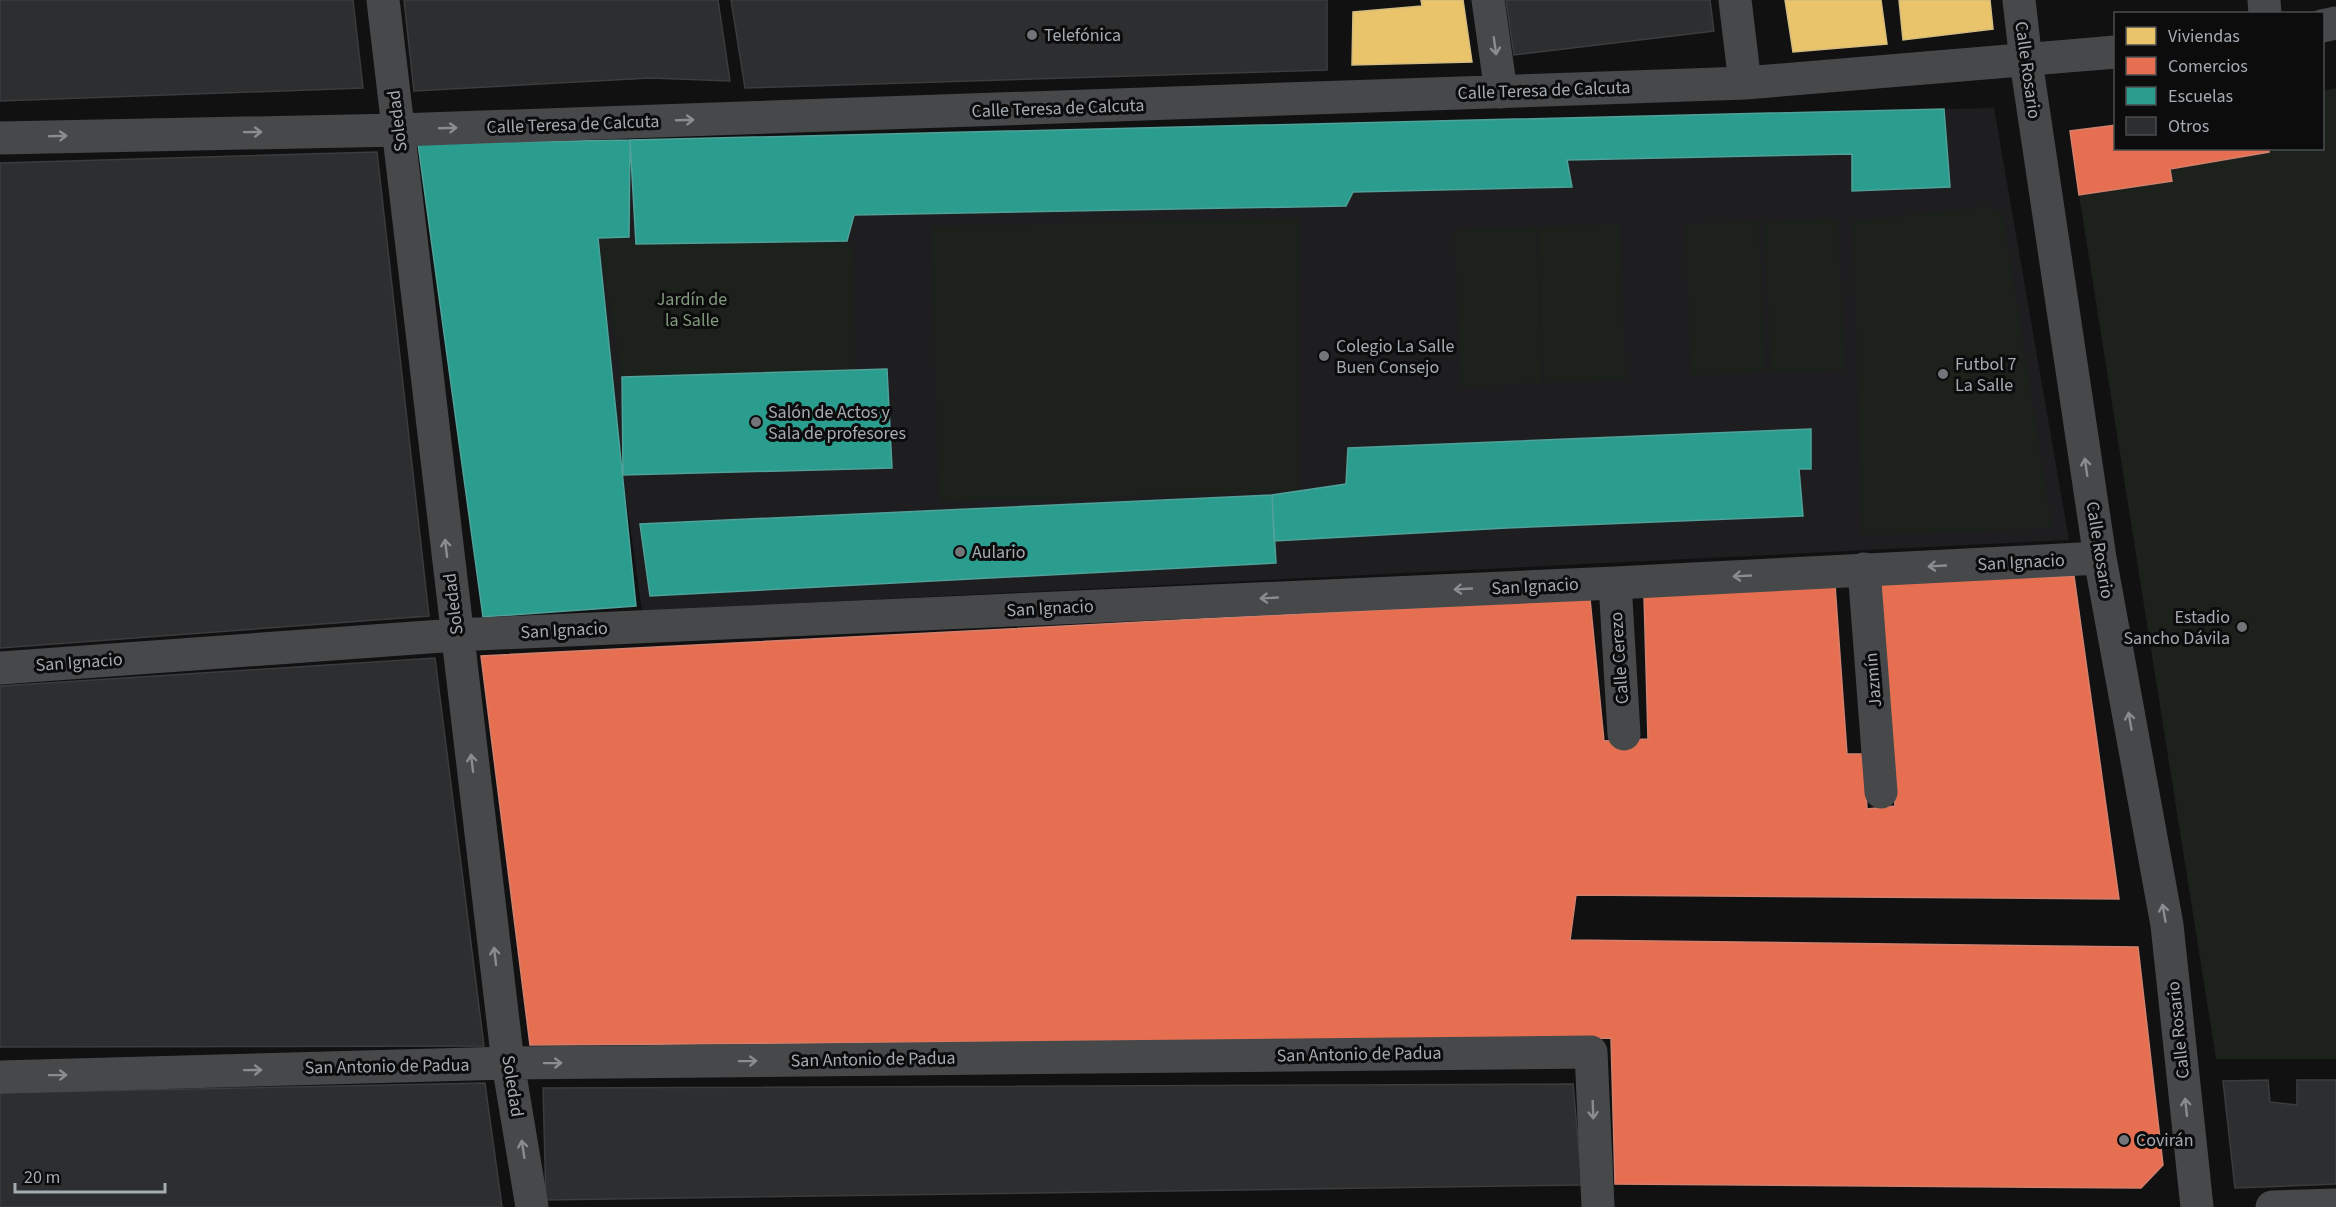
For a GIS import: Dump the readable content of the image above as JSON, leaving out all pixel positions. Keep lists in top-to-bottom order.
{
  "streets": {
    "street": [
      "Calle Rosario",
      "Calle Teresa de Calcuta",
      "Soledad",
      "San Ignacio",
      "Calle Cerezo",
      "Jazmín",
      "San Antonio de Padua"
    ]
  },
  "crossings": [
    ["Calle Rosario", "Calle Teresa de Calcuta"],
    ["Calle Rosario", "San Ignacio"],
    ["Calle Teresa de Calcuta", "Soledad"],
    ["Soledad", "San Ignacio"],
    ["Soledad", "San Antonio de Padua"],
    ["San Ignacio", "Calle Cerezo"],
    ["San Ignacio", "Jazmín"]
  ],
  "one_way": [
    "Calle Rosario",
    "Calle Teresa de Calcuta",
    "Soledad",
    "San Ignacio",
    "San Antonio de Padua"
  ],
  "parks": ["Jardín de la Salle"],
  "places": [
    "Telefónica",
    "Colegio La Salle Buen Consejo",
    "Futbol 7 La Salle",
    "Salón de Actos y Sala de profesores",
    "Aulario",
    "Estadio Sancho Dávila",
    "Covirán"
  ],
  "legend": [
    "Viviendas",
    "Comercios",
    "Escuelas",
    "Otros"
  ],
  "scale_bar": "20 m"
}
